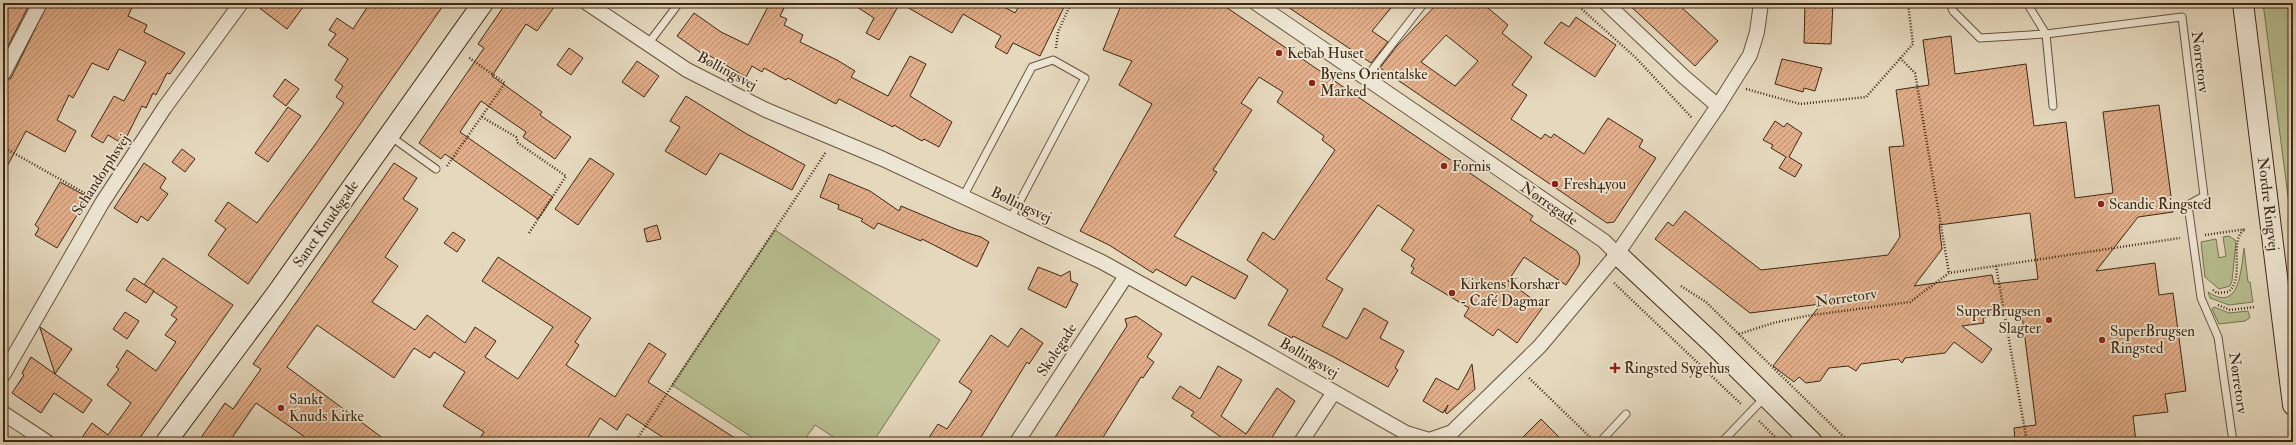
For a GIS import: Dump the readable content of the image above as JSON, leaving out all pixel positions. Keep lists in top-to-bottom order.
{
  "streets": {
    "street": [
      "Bøllingsvej",
      "Schandorphsvej",
      "Nørregade",
      "Nordre Ringvej",
      "Sanct Knudsgade",
      "Skolegade"
    ],
    "lane": ["Nørretorv"]
  },
  "crossings": [
    ["Bøllingsvej", "Nørregade"],
    ["Bøllingsvej", "Skolegade"]
  ],
  "places": {
    "other": [
      "Kebab Huset",
      "Byens Orientalske Marked",
      "Fornis",
      "Fresh4you",
      "Scandic Ringsted",
      "Kirkens Korshær - Café Dagmar",
      "SuperBrugsen Slagter",
      "SuperBrugsen Ringsted",
      "Sankt Knuds Kirke"
    ],
    "health": ["Ringsted Sygehus"]
  }
}
